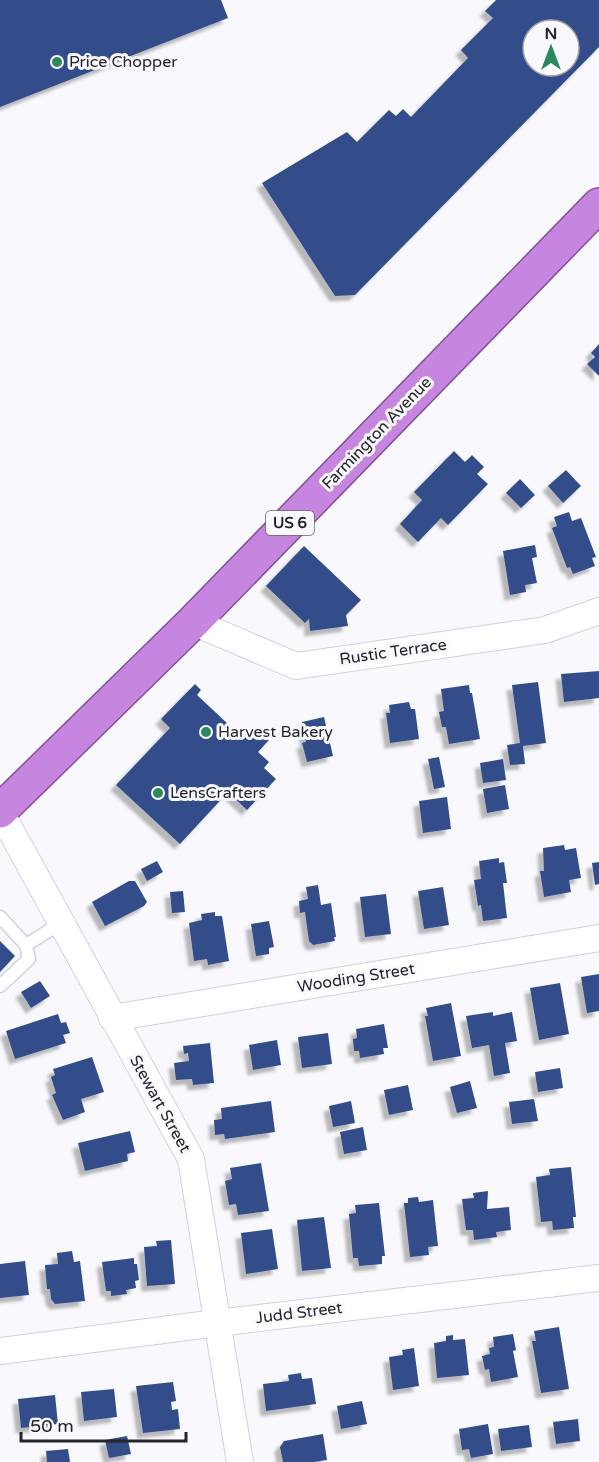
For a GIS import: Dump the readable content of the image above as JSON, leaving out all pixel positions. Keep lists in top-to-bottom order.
{
  "streets": {
    "highway": ["Farmington Avenue", "US 6"],
    "street": [
      "Rustic Terrace",
      "Wooding Street",
      "Stewart Street",
      "Judd Street"
    ]
  },
  "crossings": [
    ["Farmington Avenue", "Rustic Terrace"],
    ["Farmington Avenue", "Stewart Street"],
    ["Wooding Street", "Stewart Street"],
    ["Stewart Street", "Judd Street"]
  ],
  "places": ["Price Chopper", "Harvest Bakery", "LensCrafters"],
  "scale_bar": "50 m",
  "north": "top"
}
